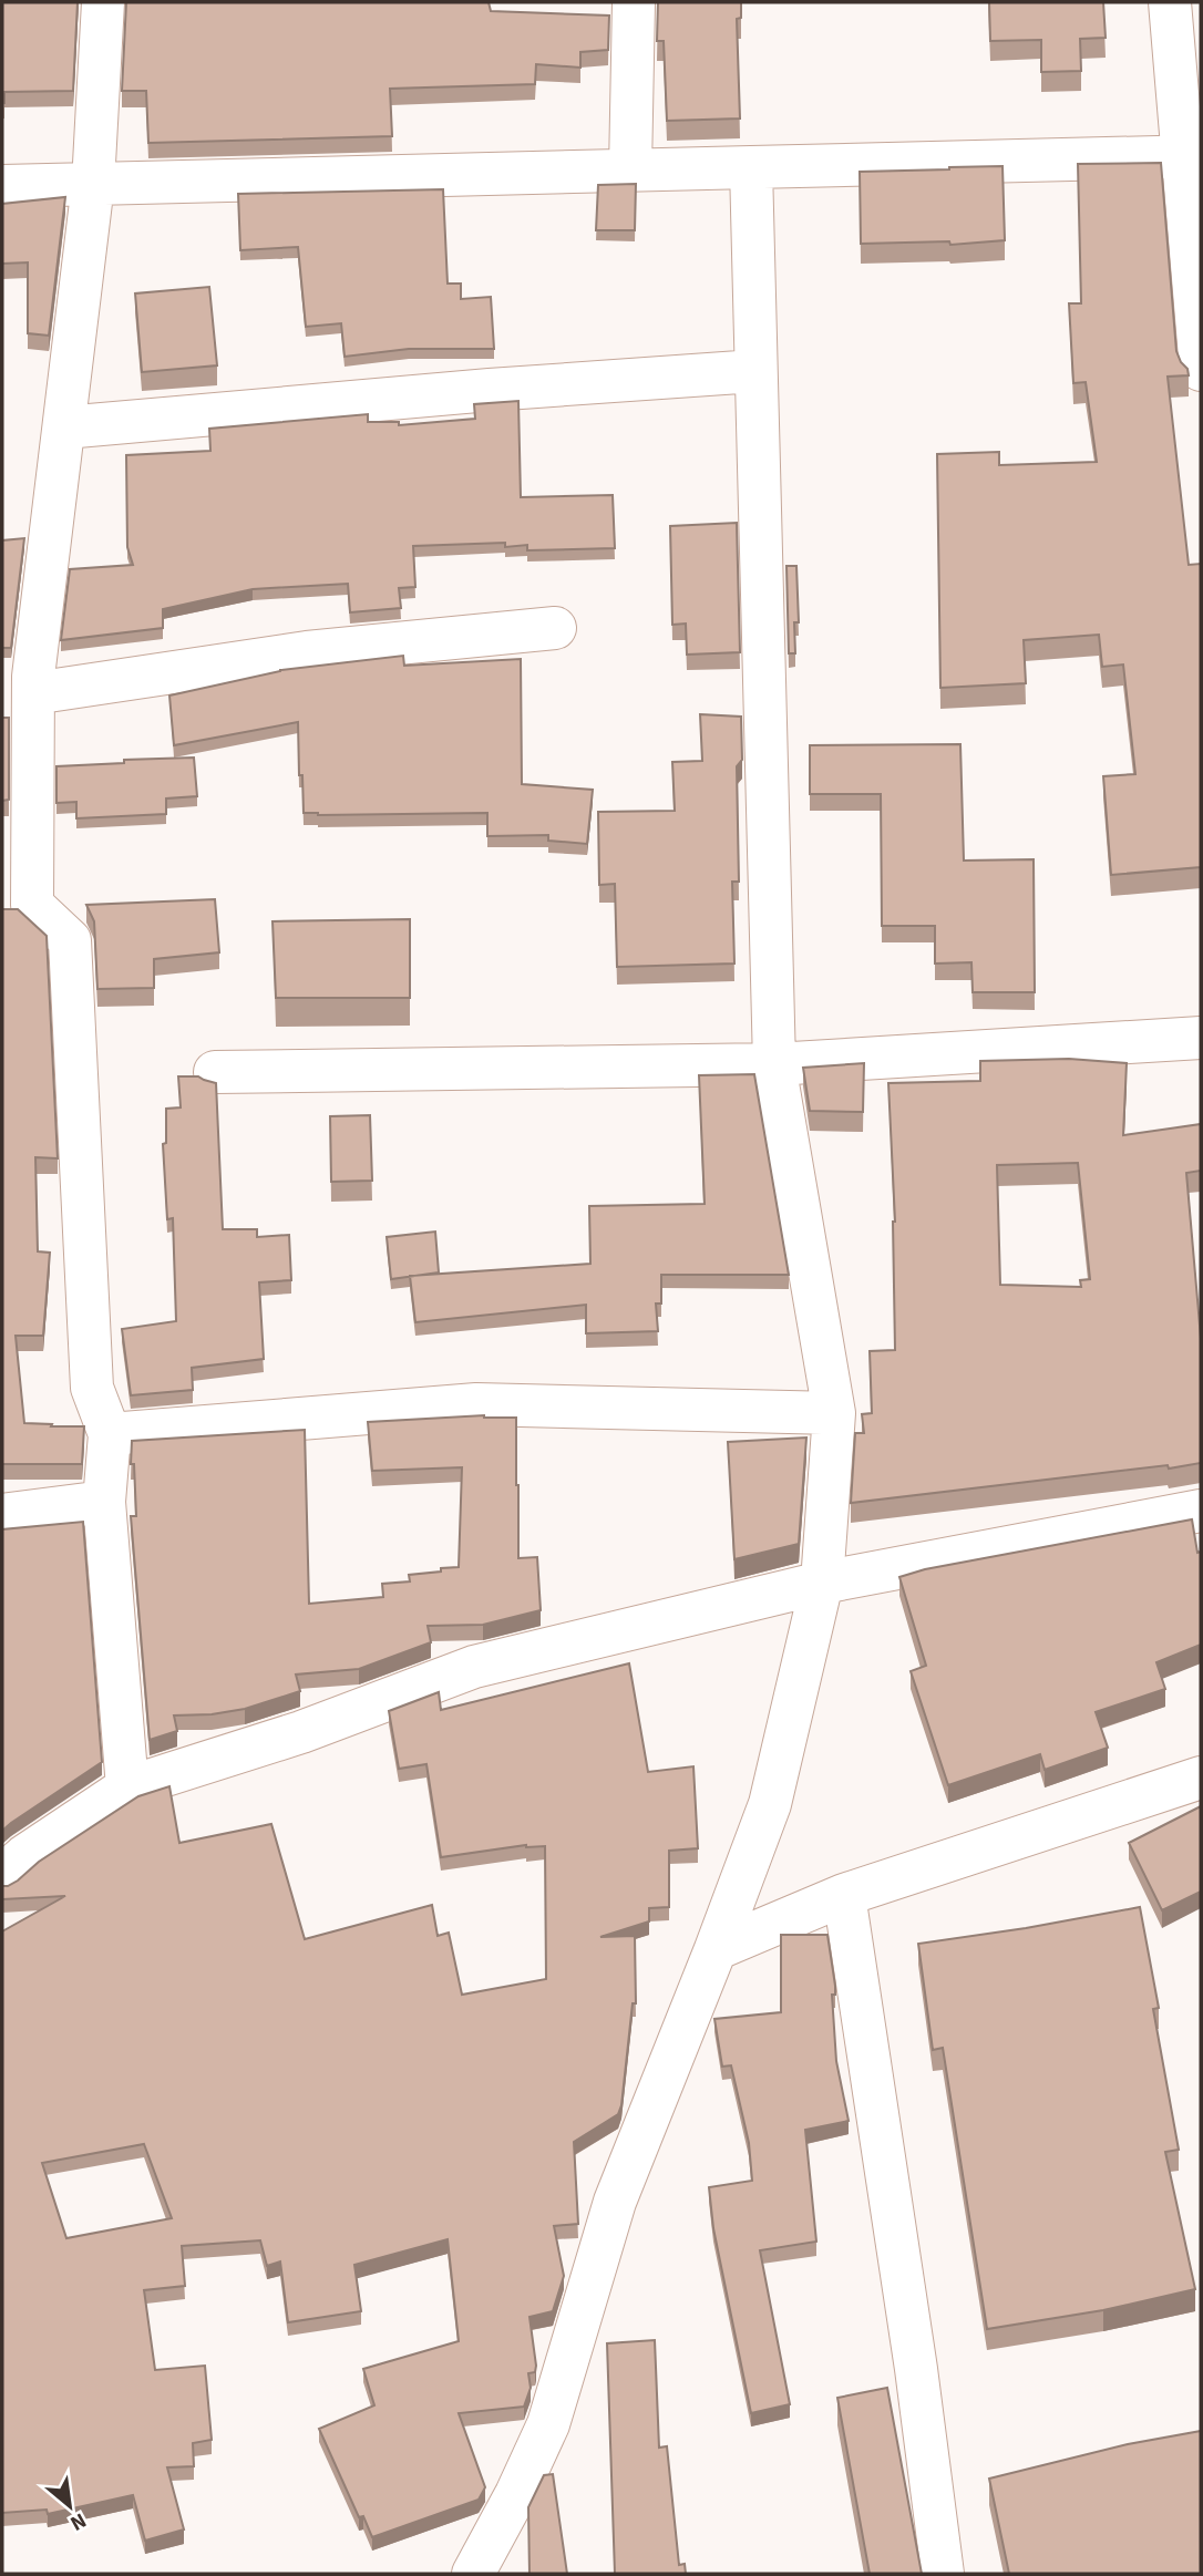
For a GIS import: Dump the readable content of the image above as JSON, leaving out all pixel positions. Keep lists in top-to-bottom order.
{
  "north": "bottom right"
}
